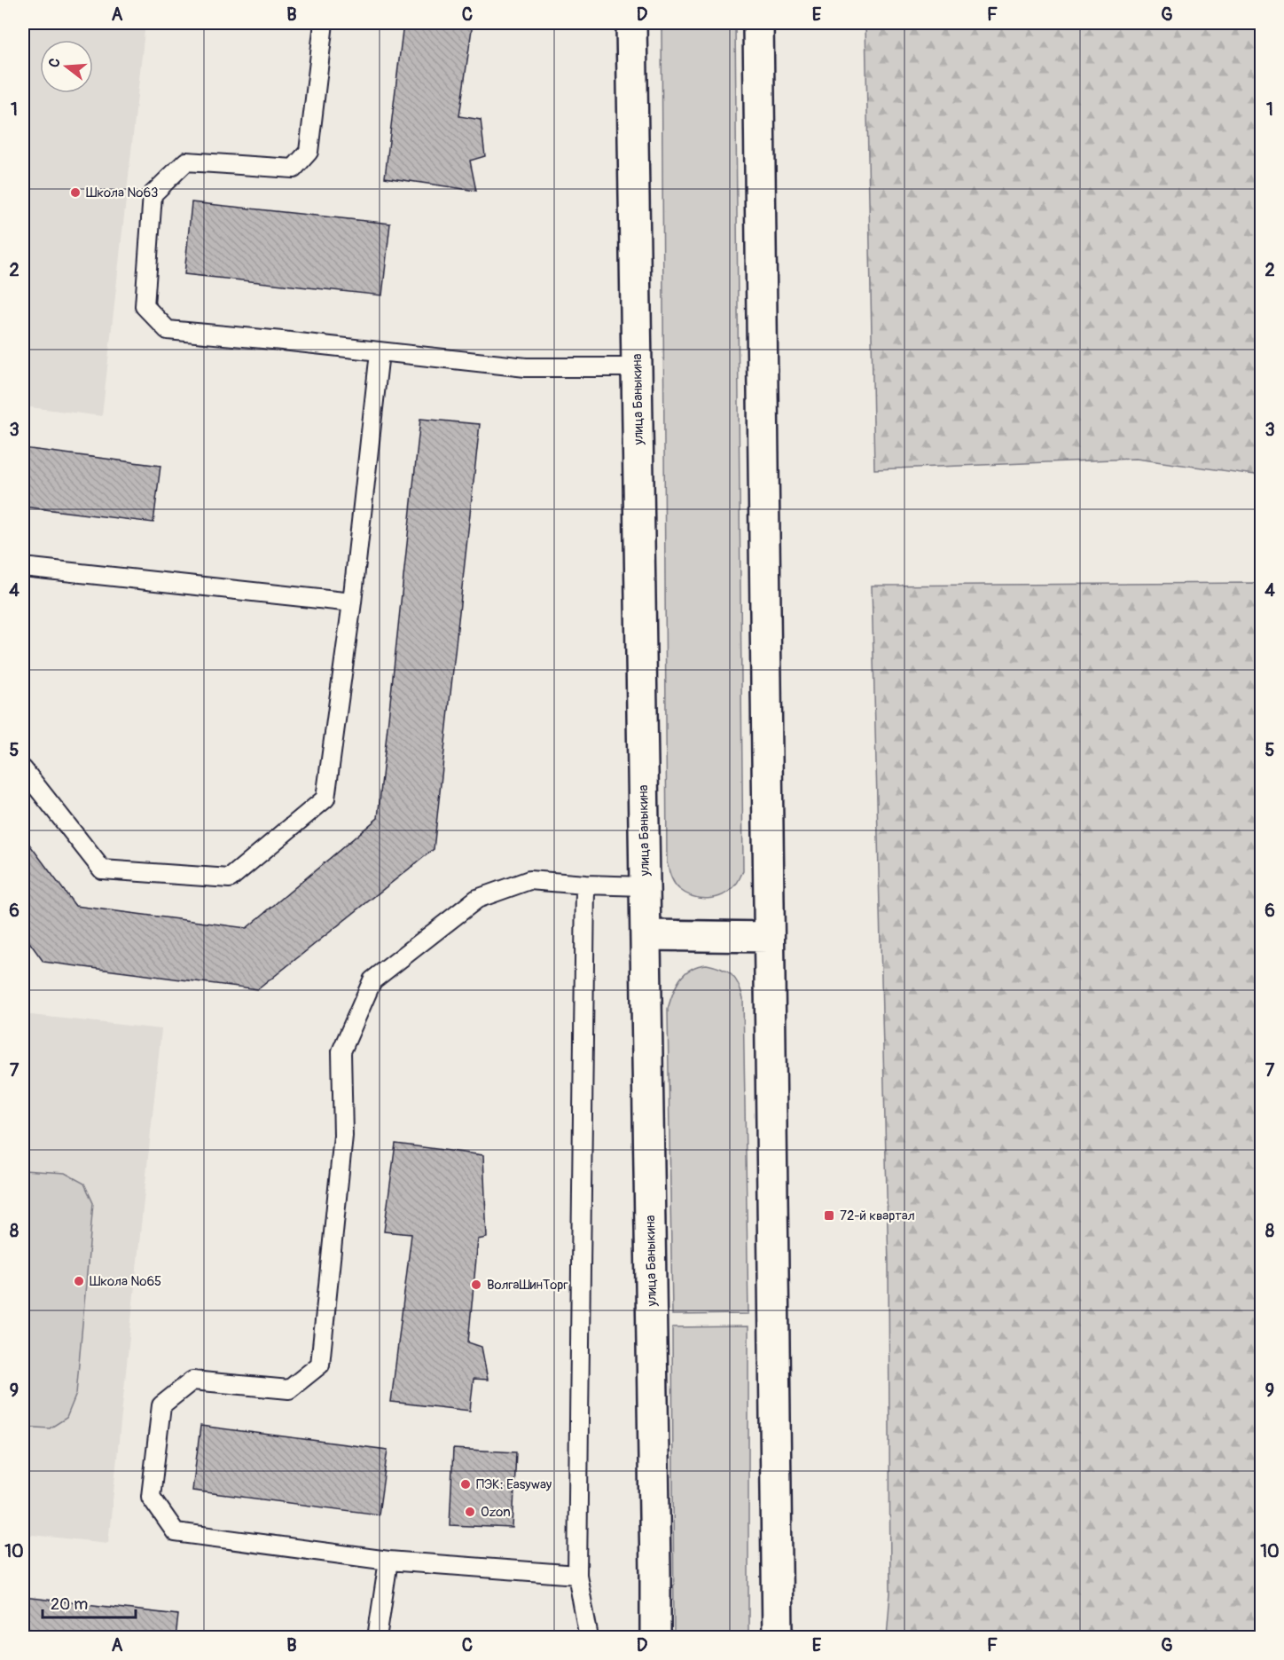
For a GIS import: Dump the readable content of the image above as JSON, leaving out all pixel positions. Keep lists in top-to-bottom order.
{
  "streets": {
    "main road": ["улица Баныкина"]
  },
  "places": {
    "other": [
      "Школа №63",
      "Школа №65",
      "ВолгаШинТорг",
      "ПЭК: Easyway",
      "Ozon"
    ],
    "transit": ["72-й квартал"]
  },
  "scale_bar": "20 m",
  "north": "left",
  "grid": {
    "columns": [
      "A",
      "B",
      "C",
      "D",
      "E",
      "F",
      "G"
    ],
    "rows": [
      "1",
      "2",
      "3",
      "4",
      "5",
      "6",
      "7",
      "8",
      "9",
      "10"
    ]
  }
}
